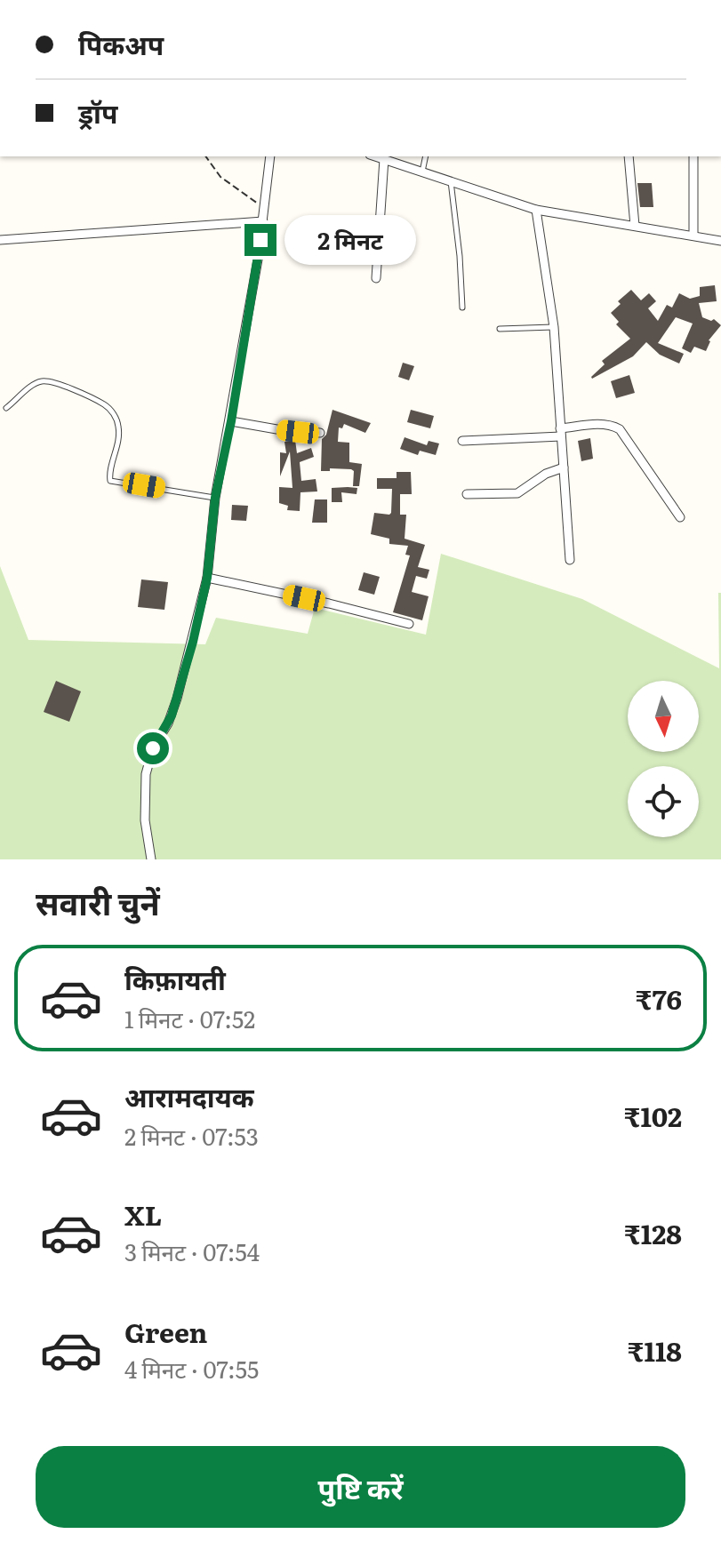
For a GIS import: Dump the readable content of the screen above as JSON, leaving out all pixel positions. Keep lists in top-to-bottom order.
{
  "north": "bottom",
  "page": {
    "banner": ["पिकअप", "ड्रॉप"],
    "bubble": "2 मिनट",
    "heading": "सवारी चुनें",
    "list": [
      {
        "name": "किफ़ायती",
        "note": "1 मिनट · 07:52",
        "value": "₹76"
      },
      {
        "name": "आरामदायक",
        "note": "2 मिनट · 07:53",
        "value": "₹102"
      },
      {
        "name": "XL",
        "note": "3 मिनट · 07:54",
        "value": "₹128"
      },
      {
        "name": "Green",
        "note": "4 मिनट · 07:55",
        "value": "₹118"
      }
    ],
    "buttons": "पुष्टि करें"
  }
}
